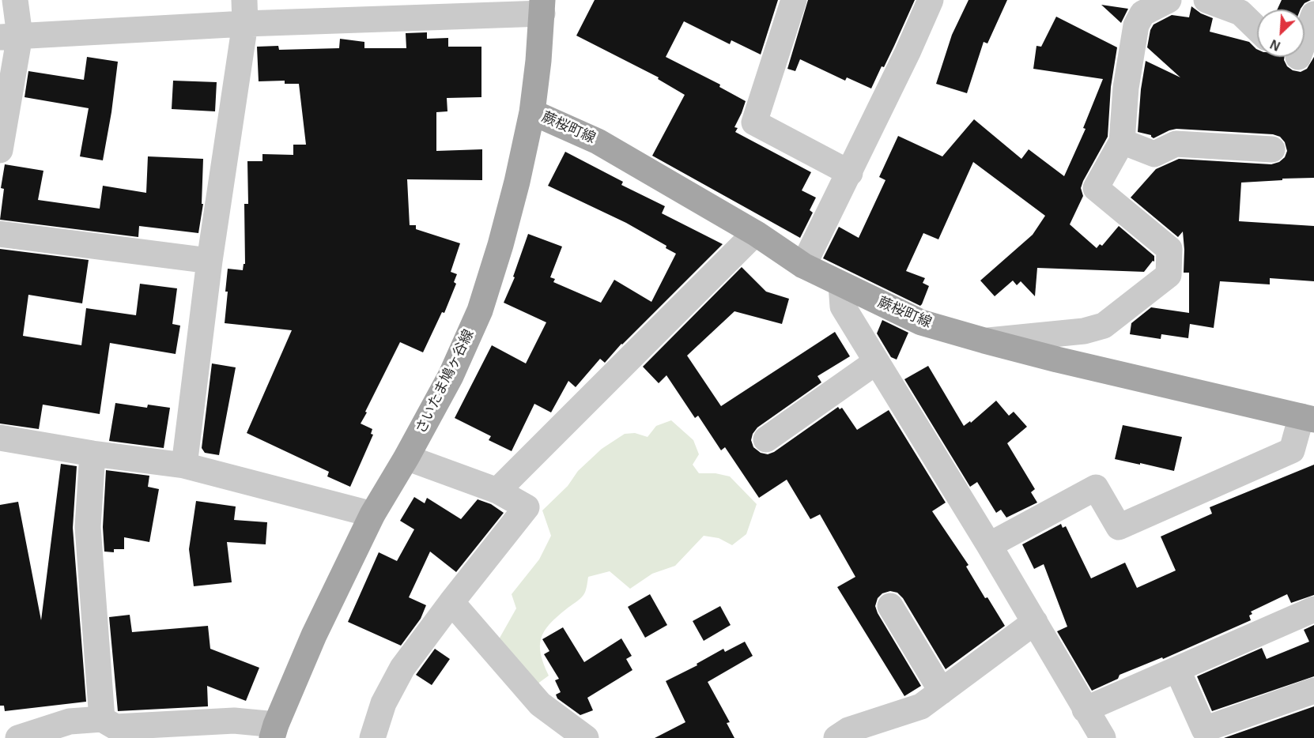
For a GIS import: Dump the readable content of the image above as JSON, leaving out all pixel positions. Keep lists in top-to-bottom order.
{
  "streets": {
    "main road": ["蕨桜町線", "さいたま鳩ヶ谷線"]
  },
  "crossings": [
    ["蕨桜町線", "さいたま鳩ヶ谷線"]
  ],
  "north": "bottom left"
}
